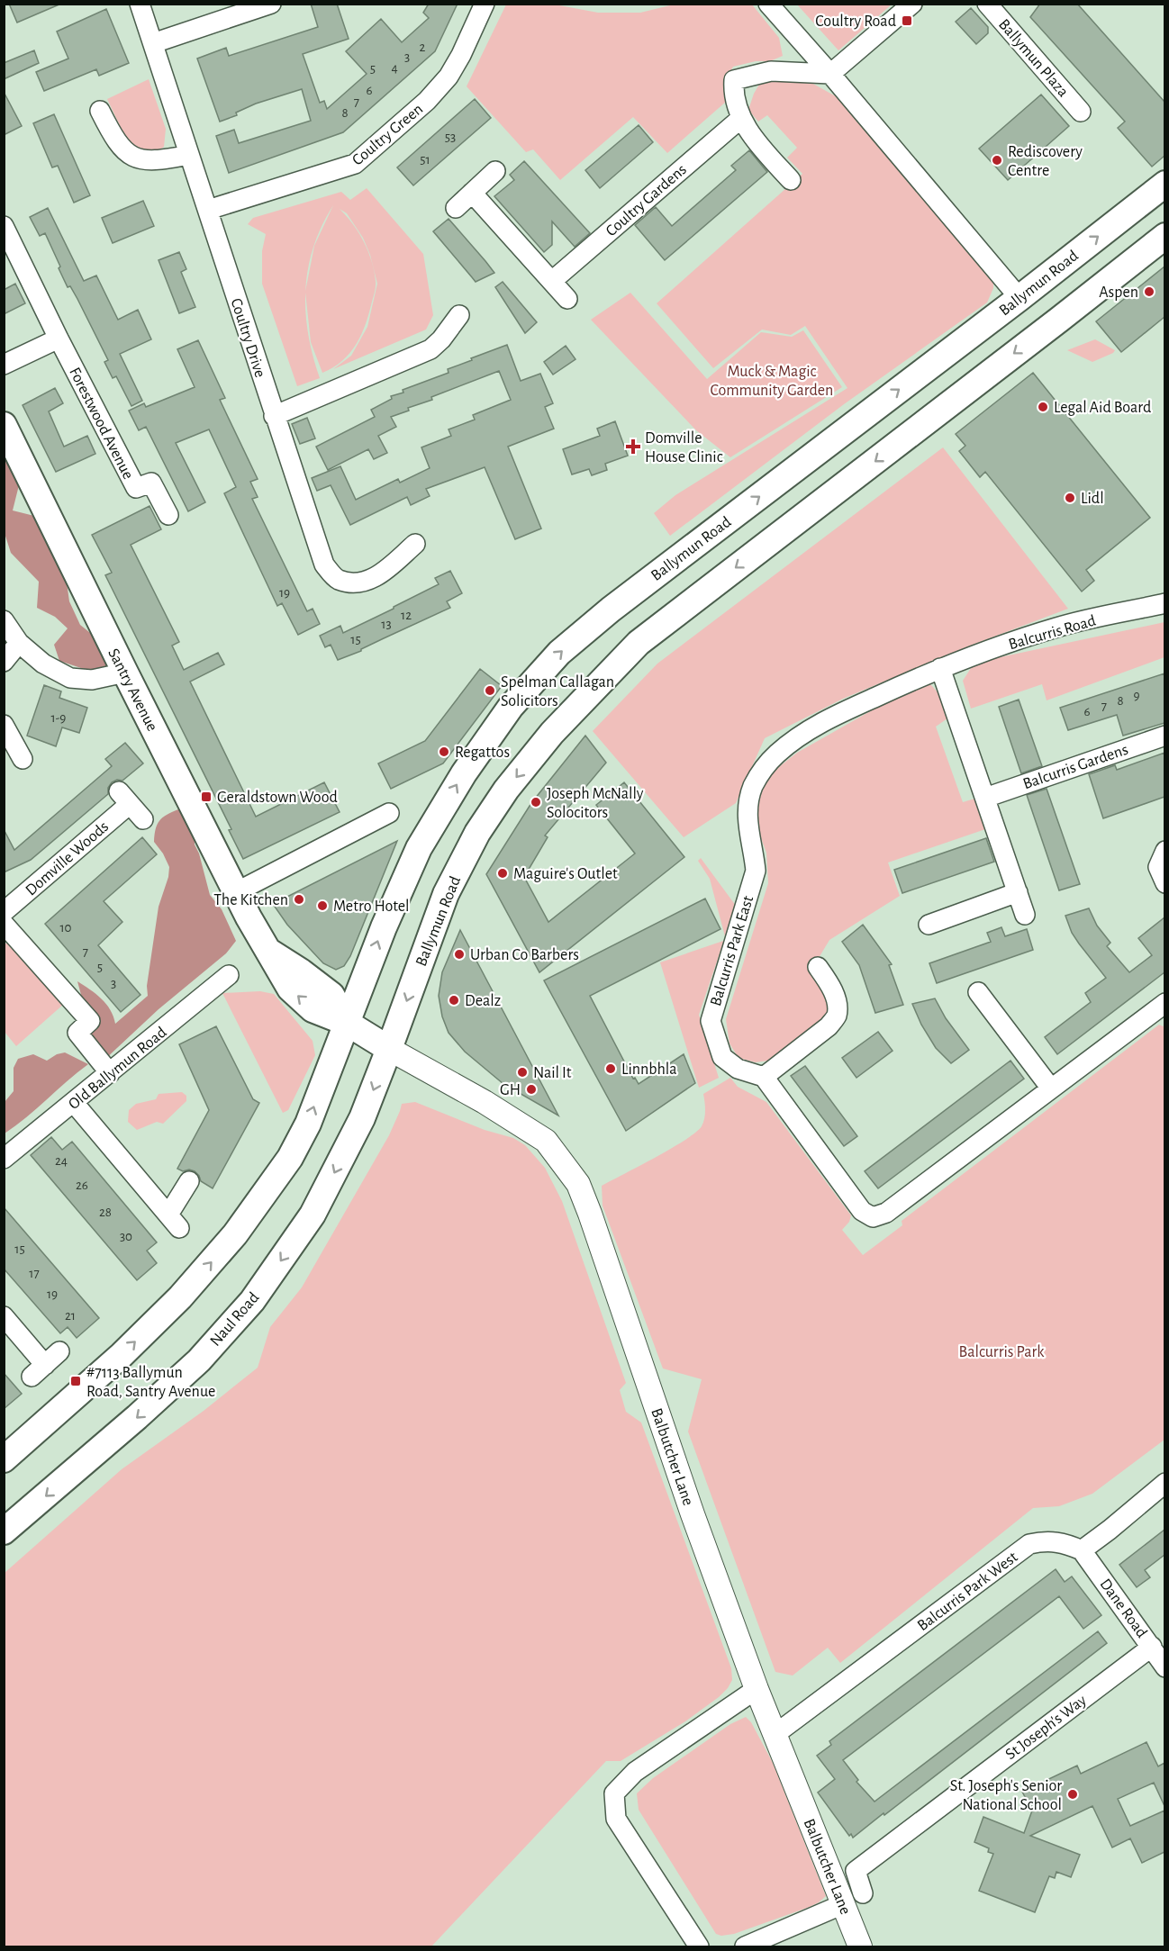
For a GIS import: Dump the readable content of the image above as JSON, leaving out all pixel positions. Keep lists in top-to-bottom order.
{
  "streets": {
    "main road": ["Ballymun Road", "Santry Avenue", "Naul Road"],
    "street": [
      "Ballymun Plaza",
      "Coultry Green",
      "Coultry Gardens",
      "Coultry Drive",
      "Forestwood Avenue",
      "Balcurris Road",
      "Balcurris Gardens",
      "Domville Woods",
      "Balcurris Park East",
      "Old Ballymun Road",
      "Balbutcher Lane",
      "Balcurris Park West",
      "Dane Road",
      "St Joseph's Way"
    ]
  },
  "crossings": [
    ["Coultry Green", "Coultry Drive"],
    ["Ballymun Road", "Santry Avenue"],
    ["Ballymun Road", "Naul Road"],
    ["Ballymun Road", "Balbutcher Lane"],
    ["Balcurris Road", "Balcurris Park East"],
    ["Santry Avenue", "Naul Road"],
    ["Santry Avenue", "Balbutcher Lane"],
    ["Naul Road", "Balbutcher Lane"],
    ["Balbutcher Lane", "Balcurris Park West"],
    ["Balcurris Park West", "Dane Road"],
    ["Dane Road", "St Joseph's Way"]
  ],
  "parks": ["Muck & Magic Community Garden", "Balcurris Park"],
  "places": {
    "transit": ["Coultry Road", "Geraldstown Wood", "#7113 Ballymun Road, Santry Avenue"],
    "other": [
      "Rediscovery Centre",
      "Aspen",
      "Legal Aid Board",
      "Lidl",
      "Spelman Callagan Solicitors",
      "Regattos",
      "Joseph McNally Solocitors",
      "Maguire's Outlet",
      "The Kitchen",
      "Metro Hotel",
      "Urban Co Barbers",
      "Dealz",
      "Linnbhla",
      "Nail It",
      "GH",
      "St. Joseph's Senior National School"
    ],
    "health": ["Domville House Clinic"]
  },
  "house_numbers": [
    "2",
    "3",
    "4",
    "5",
    "6",
    "7",
    "8",
    "53",
    "51",
    "19",
    "12",
    "13",
    "15",
    "9",
    "8",
    "7",
    "6",
    "1-9",
    "10",
    "7",
    "5",
    "3",
    "24",
    "26",
    "28",
    "30",
    "15",
    "17",
    "19",
    "21"
  ]
}
